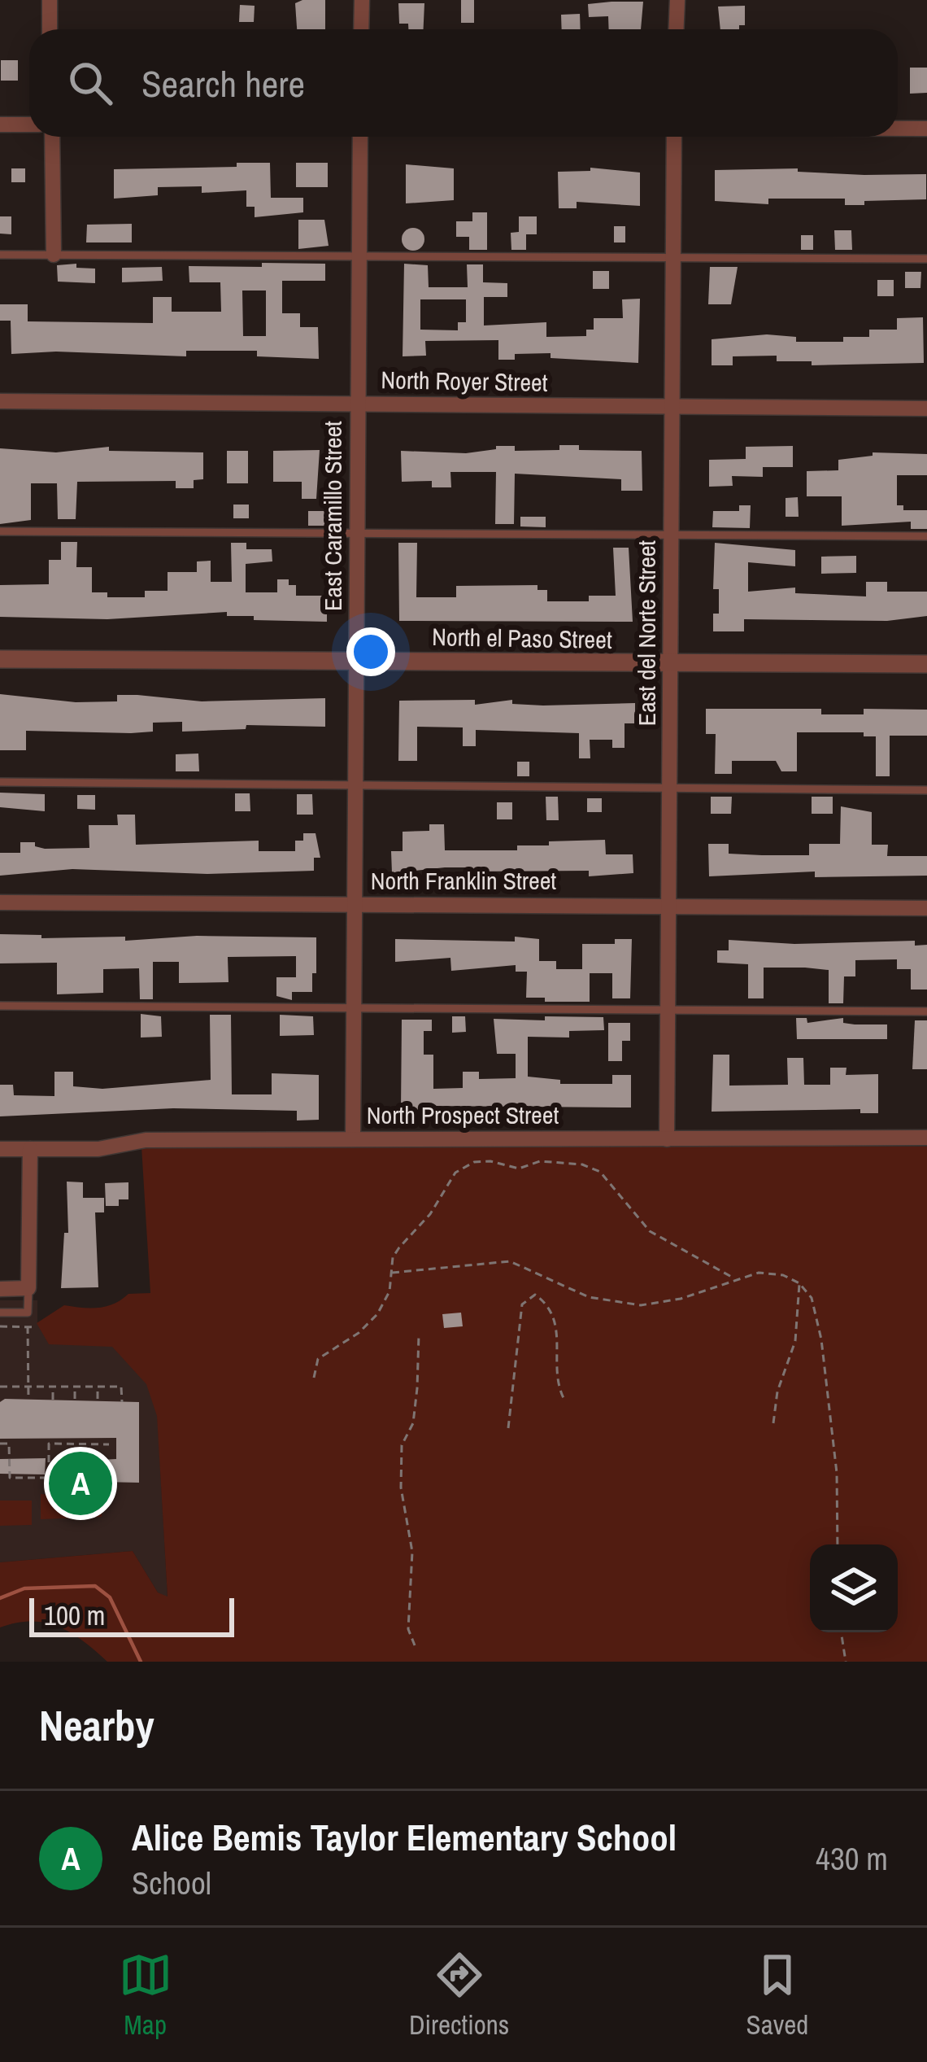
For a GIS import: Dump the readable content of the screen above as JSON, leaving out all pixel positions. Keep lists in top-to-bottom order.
{
  "streets": {
    "street": [
      "North Royer Street",
      "East Caramillo Street",
      "East del Norte Street",
      "North el Paso Street",
      "North Franklin Street",
      "North Prospect Street"
    ]
  },
  "crossings": [
    ["North Royer Street", "East Caramillo Street"],
    ["North Royer Street", "East del Norte Street"],
    ["East Caramillo Street", "North el Paso Street"],
    ["East Caramillo Street", "North Franklin Street"],
    ["East Caramillo Street", "North Prospect Street"],
    ["East del Norte Street", "North el Paso Street"],
    ["East del Norte Street", "North Franklin Street"],
    ["East del Norte Street", "North Prospect Street"]
  ],
  "scale_bar": "100 m",
  "page": {
    "search": "Search here",
    "pins": "A",
    "scale": "100 m",
    "heading": "Nearby",
    "list": [
      {
        "mark": "A",
        "name": "Alice Bemis Taylor Elementary School",
        "note": "School",
        "value": "430 m"
      }
    ],
    "nav": ["Map", "Directions", "Saved"]
  }
}
